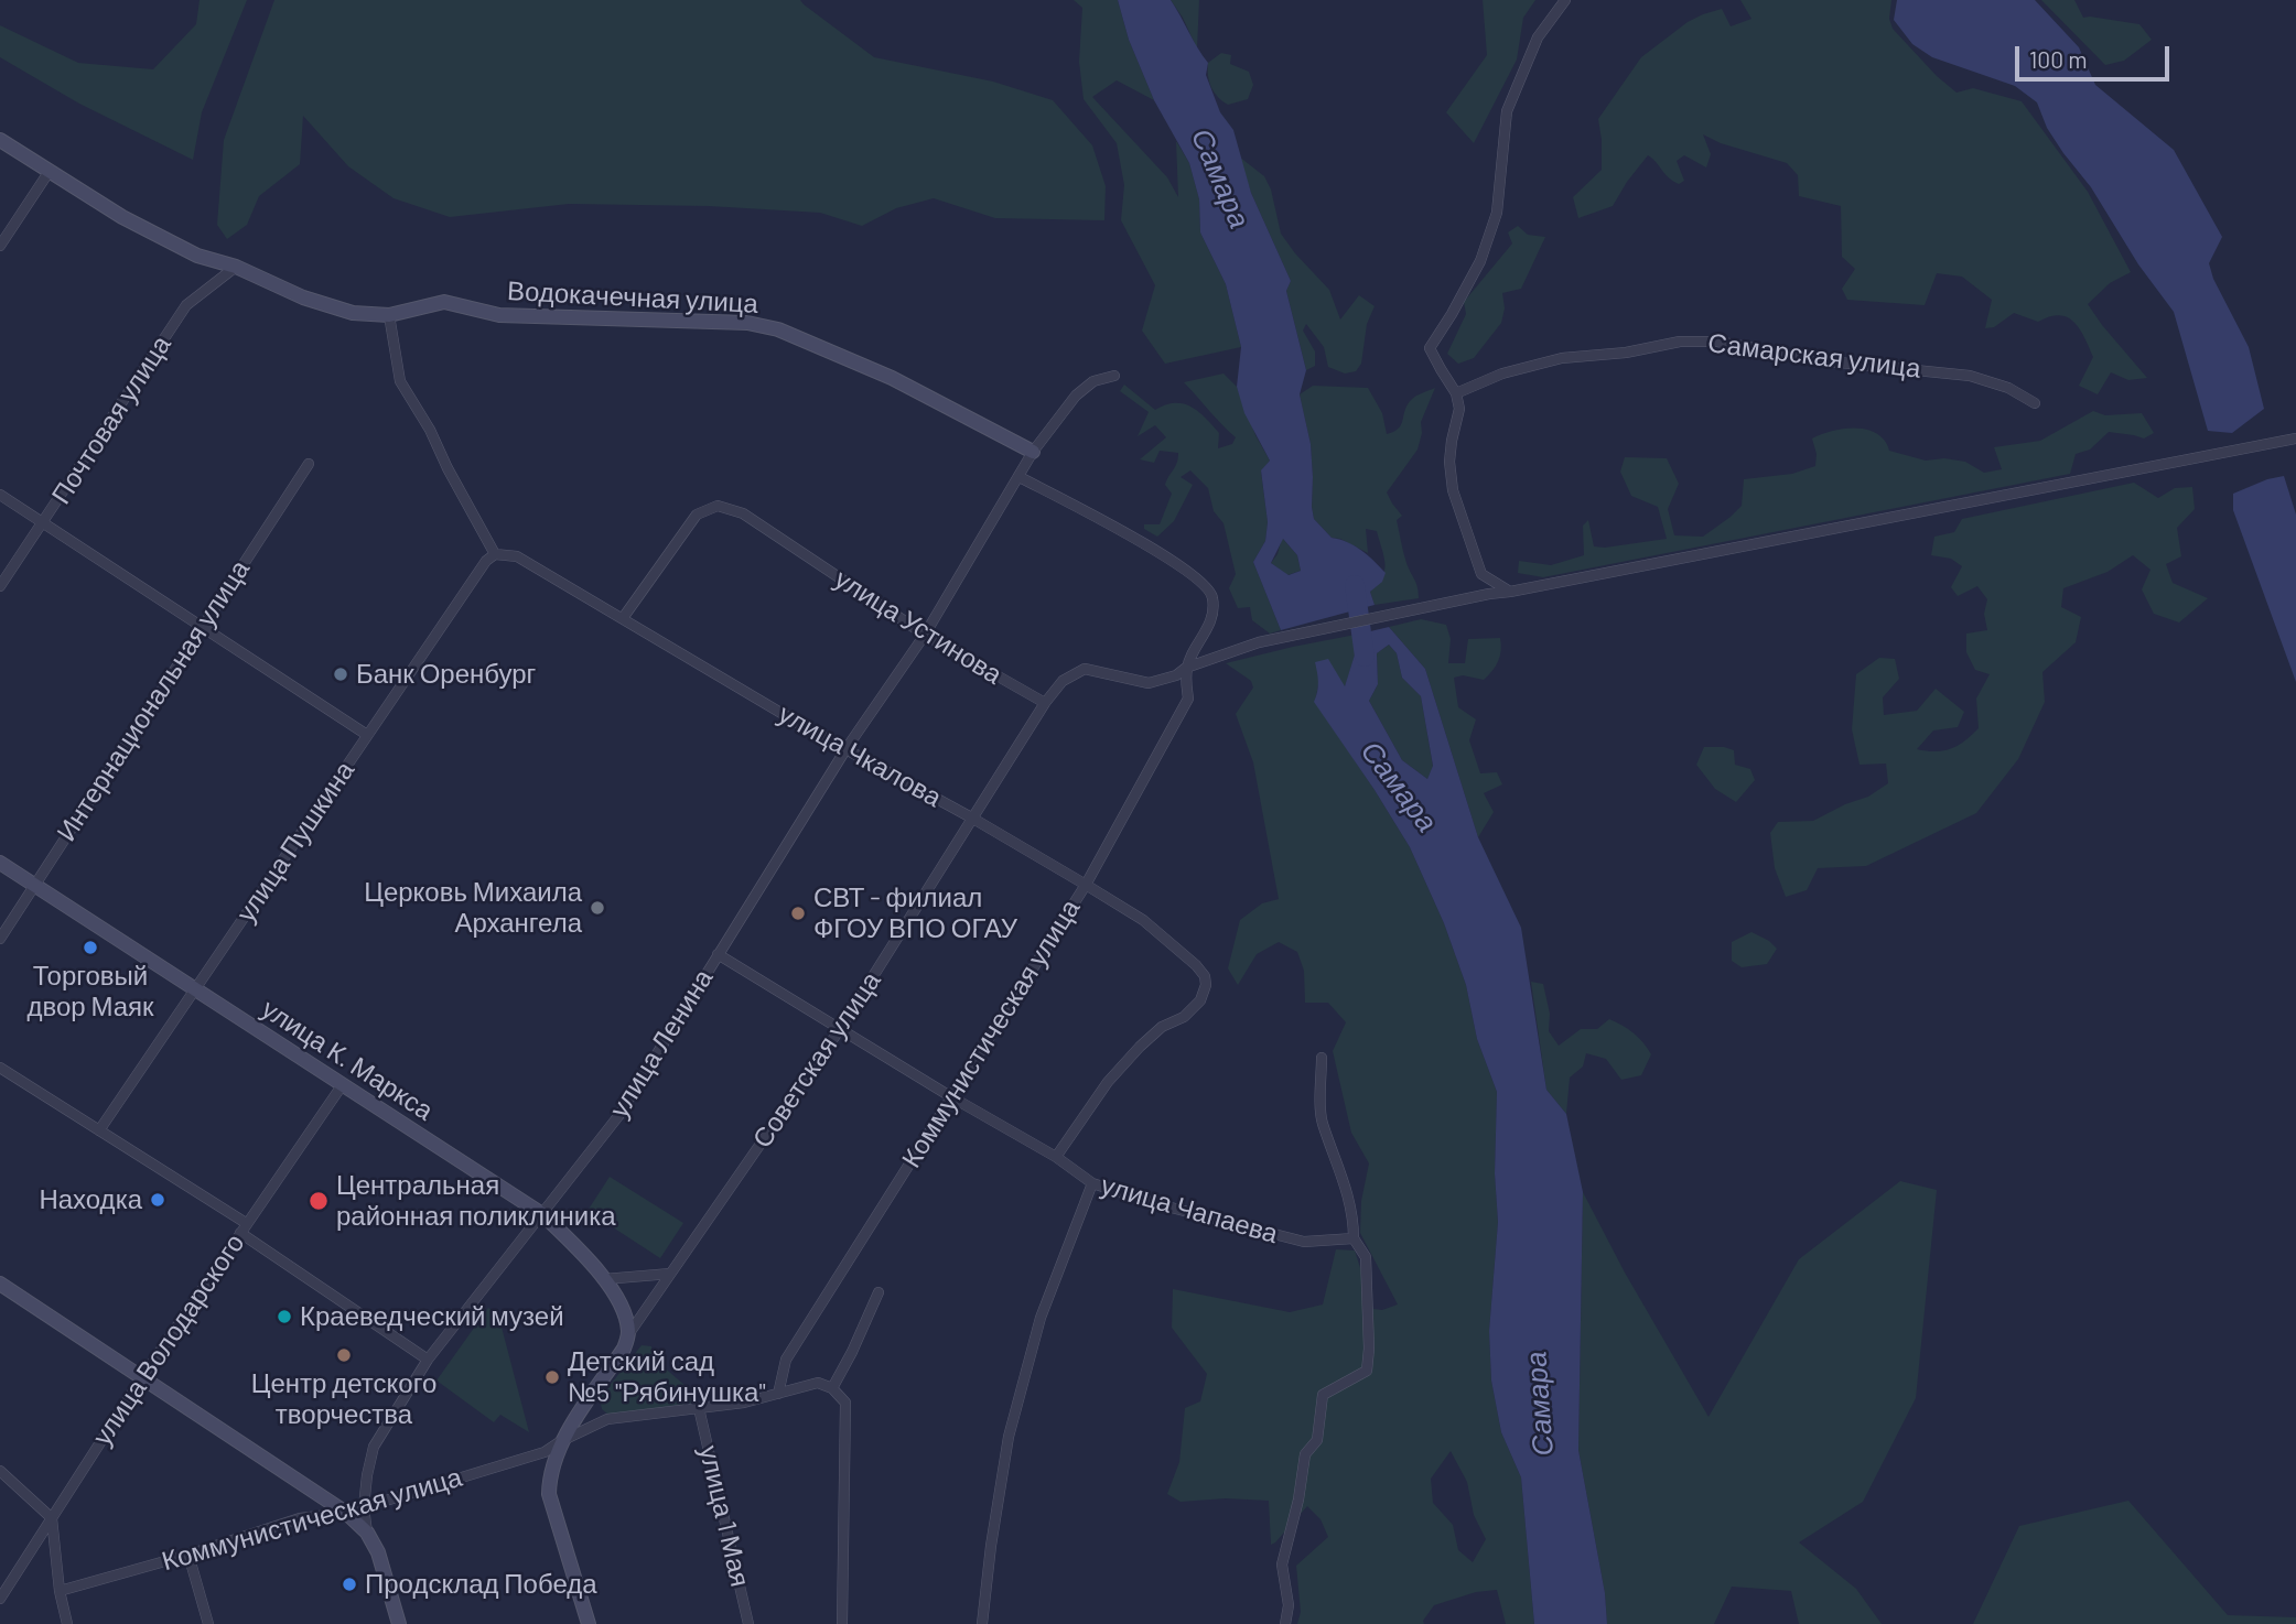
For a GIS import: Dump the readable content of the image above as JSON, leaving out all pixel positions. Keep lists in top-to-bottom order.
{
  "streets": {
    "street": [
      "Водокачечная улица",
      "Самарская улица",
      "Почтовая улица",
      "улица Устинова",
      "Интернациональная улица",
      "улица Чкалова",
      "улица Пушкина",
      "Коммунистическая улица",
      "улица Ленина",
      "улица К. Маркса",
      "Советская улица",
      "улица Чапаева",
      "улица Володарского",
      "улица 1 Мая"
    ]
  },
  "crossings": [
    ["Водокачечная улица", "Почтовая улица"],
    ["Водокачечная улица", "улица Ленина"],
    ["улица Устинова", "улица Чкалова"],
    ["улица Устинова", "улица Ленина"],
    ["улица Устинова", "Советская улица"],
    ["Интернациональная улица", "улица К. Маркса"],
    ["улица Чкалова", "улица Пушкина"],
    ["улица Чкалова", "Коммунистическая улица"],
    ["улица Чкалова", "улица Ленина"],
    ["улица Чкалова", "Советская улица"],
    ["улица Чкалова", "улица Чапаева"],
    ["улица Пушкина", "улица К. Маркса"],
    ["Коммунистическая улица", "улица Ленина"],
    ["Коммунистическая улица", "улица Чапаева"],
    ["Коммунистическая улица", "улица 1 Мая"],
    ["улица Ленина", "улица К. Маркса"],
    ["улица Ленина", "улица Чапаева"],
    ["улица К. Маркса", "Советская улица"],
    ["улица К. Маркса", "улица Володарского"],
    ["Советская улица", "улица Чапаева"]
  ],
  "water": ["Самара"],
  "places": [
    "Банк Оренбург",
    "Церковь Михаила Архангела",
    "СВТ - филиал ФГОУ ВПО ОГАУ",
    "Торговый двор Маяк",
    "Находка",
    "Центральная районная поликлиника",
    "Краеведческий музей",
    "Центр детского творчества",
    "Детский сад №5 \"Рябинушка\"",
    "Продсклад Победа"
  ],
  "scale_bar": "100 m"
}
